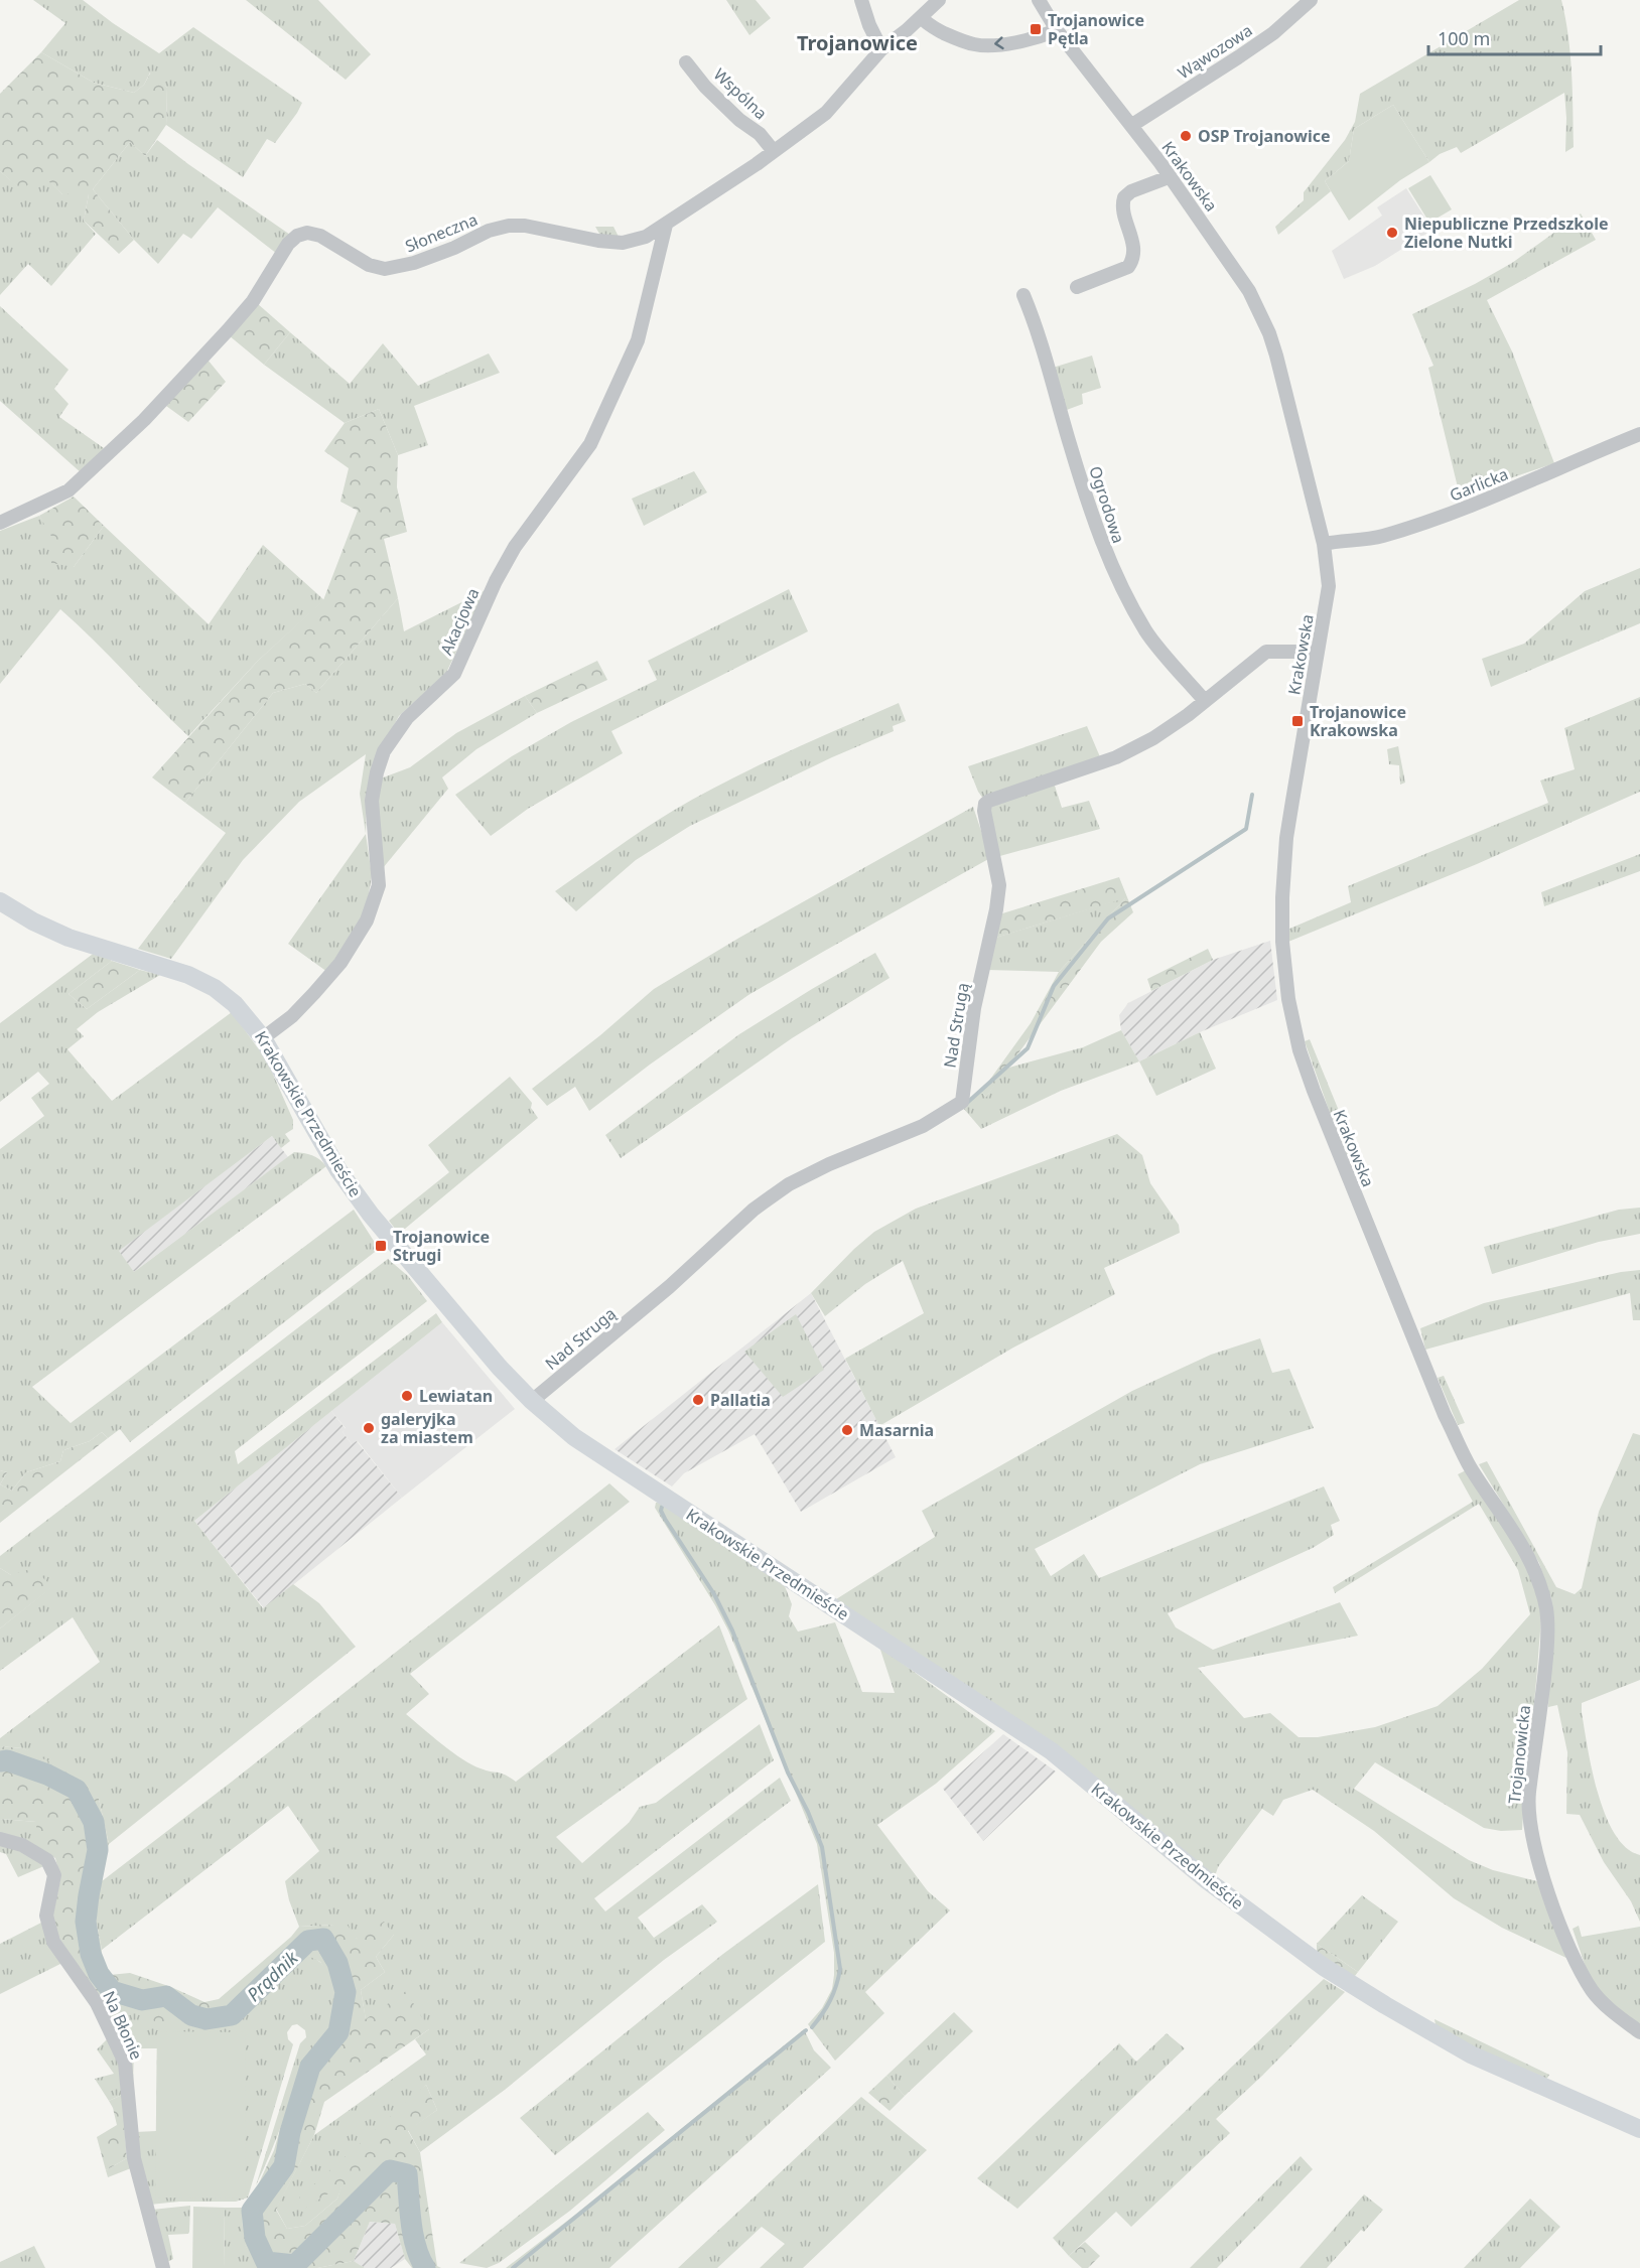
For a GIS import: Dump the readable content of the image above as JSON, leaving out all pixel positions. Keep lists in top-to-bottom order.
{
  "streets": {
    "main road": ["Krakowskie Przedmieście"],
    "street": [
      "Wąwozowa",
      "Wspólna",
      "Krakowska",
      "Słoneczna",
      "Garlicka",
      "Ogrodowa",
      "Akacjowa",
      "Nad Strugą",
      "Trojanowicka",
      "Na Błonie"
    ]
  },
  "crossings": [
    ["Wąwozowa", "Krakowska"],
    ["Wspólna", "Słoneczna"],
    ["Krakowska", "Garlicka"],
    ["Krakowska", "Nad Strugą"],
    ["Krakowska", "Trojanowicka"],
    ["Słoneczna", "Akacjowa"],
    ["Ogrodowa", "Nad Strugą"],
    ["Akacjowa", "Krakowskie Przedmieście"],
    ["Nad Strugą", "Krakowskie Przedmieście"]
  ],
  "districts": ["Trojanowice"],
  "water": ["Prądnik"],
  "places": {
    "transit": ["Trojanowice Pętla", "Trojanowice Krakowska", "Trojanowice Strugi"],
    "other": [
      "OSP Trojanowice",
      "Niepubliczne Przedszkole Zielone Nutki",
      "Lewiatan",
      "Pallatia",
      "galeryjka za miastem",
      "Masarnia"
    ]
  },
  "scale_bar": "100 m"
}
